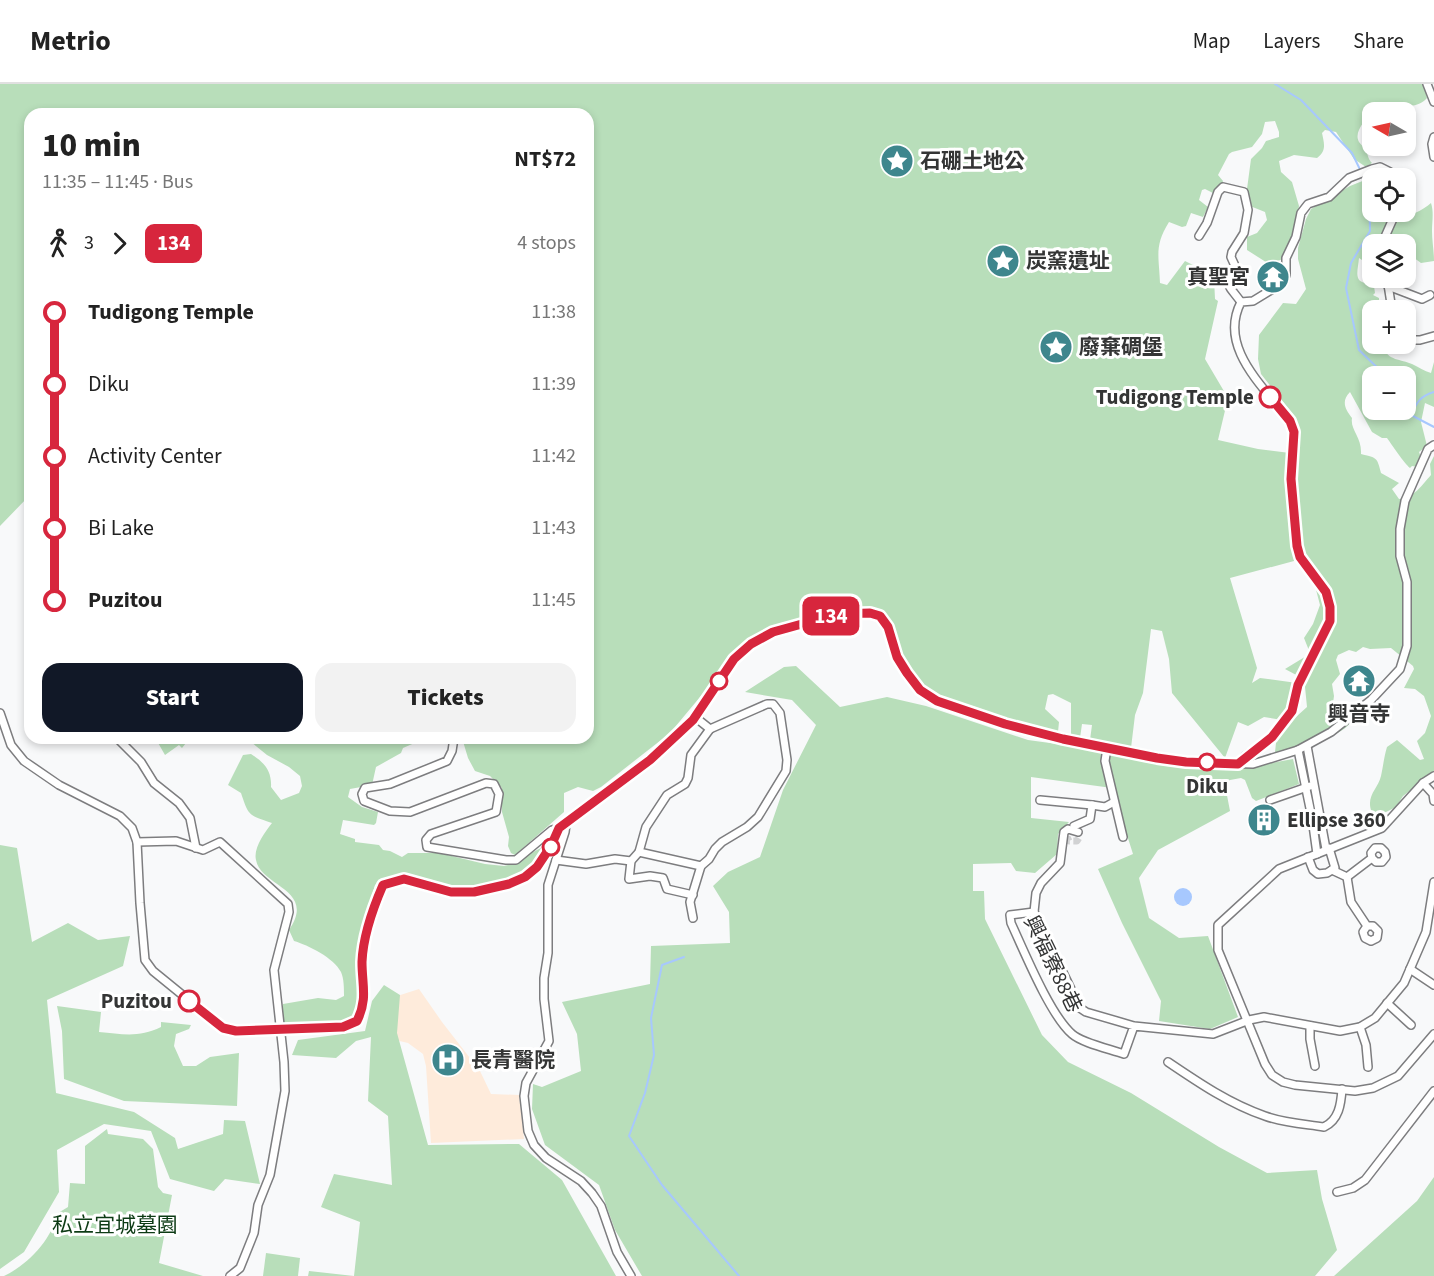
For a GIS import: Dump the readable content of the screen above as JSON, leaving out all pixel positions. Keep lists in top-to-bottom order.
{
  "streets": {
    "street": ["興福寮88巷"]
  },
  "parks": ["私立宜城墓園"],
  "places": {
    "place": ["石硼土地公", "炭窯遺址", "廢棄碉堡"],
    "temple": ["真聖宮", "興音寺"],
    "other": ["Tudigong Temple", "Diku", "Puzitou"],
    "building": ["Ellipse 360"],
    "hospital": ["長青醫院"]
  },
  "lines": ["bus line 134"],
  "north": "left",
  "page": {
    "header": "Metrio",
    "nav": ["Map", "Layers", "Share"],
    "on_map": "134",
    "map_buttons": ["+", "−"],
    "heading": ["10 min", "11:35 – 11:45 · Bus", "NT$72"],
    "legs": ["3", "134", "4 stops"],
    "list": [
      {
        "name": "Tudigong Temple",
        "value": "11:38"
      },
      {
        "name": "Diku",
        "value": "11:39"
      },
      {
        "name": "Activity Center",
        "value": "11:42"
      },
      {
        "name": "Bi Lake",
        "value": "11:43"
      },
      {
        "name": "Puzitou",
        "value": "11:45"
      }
    ],
    "buttons": ["Start", "Tickets"]
  }
}
